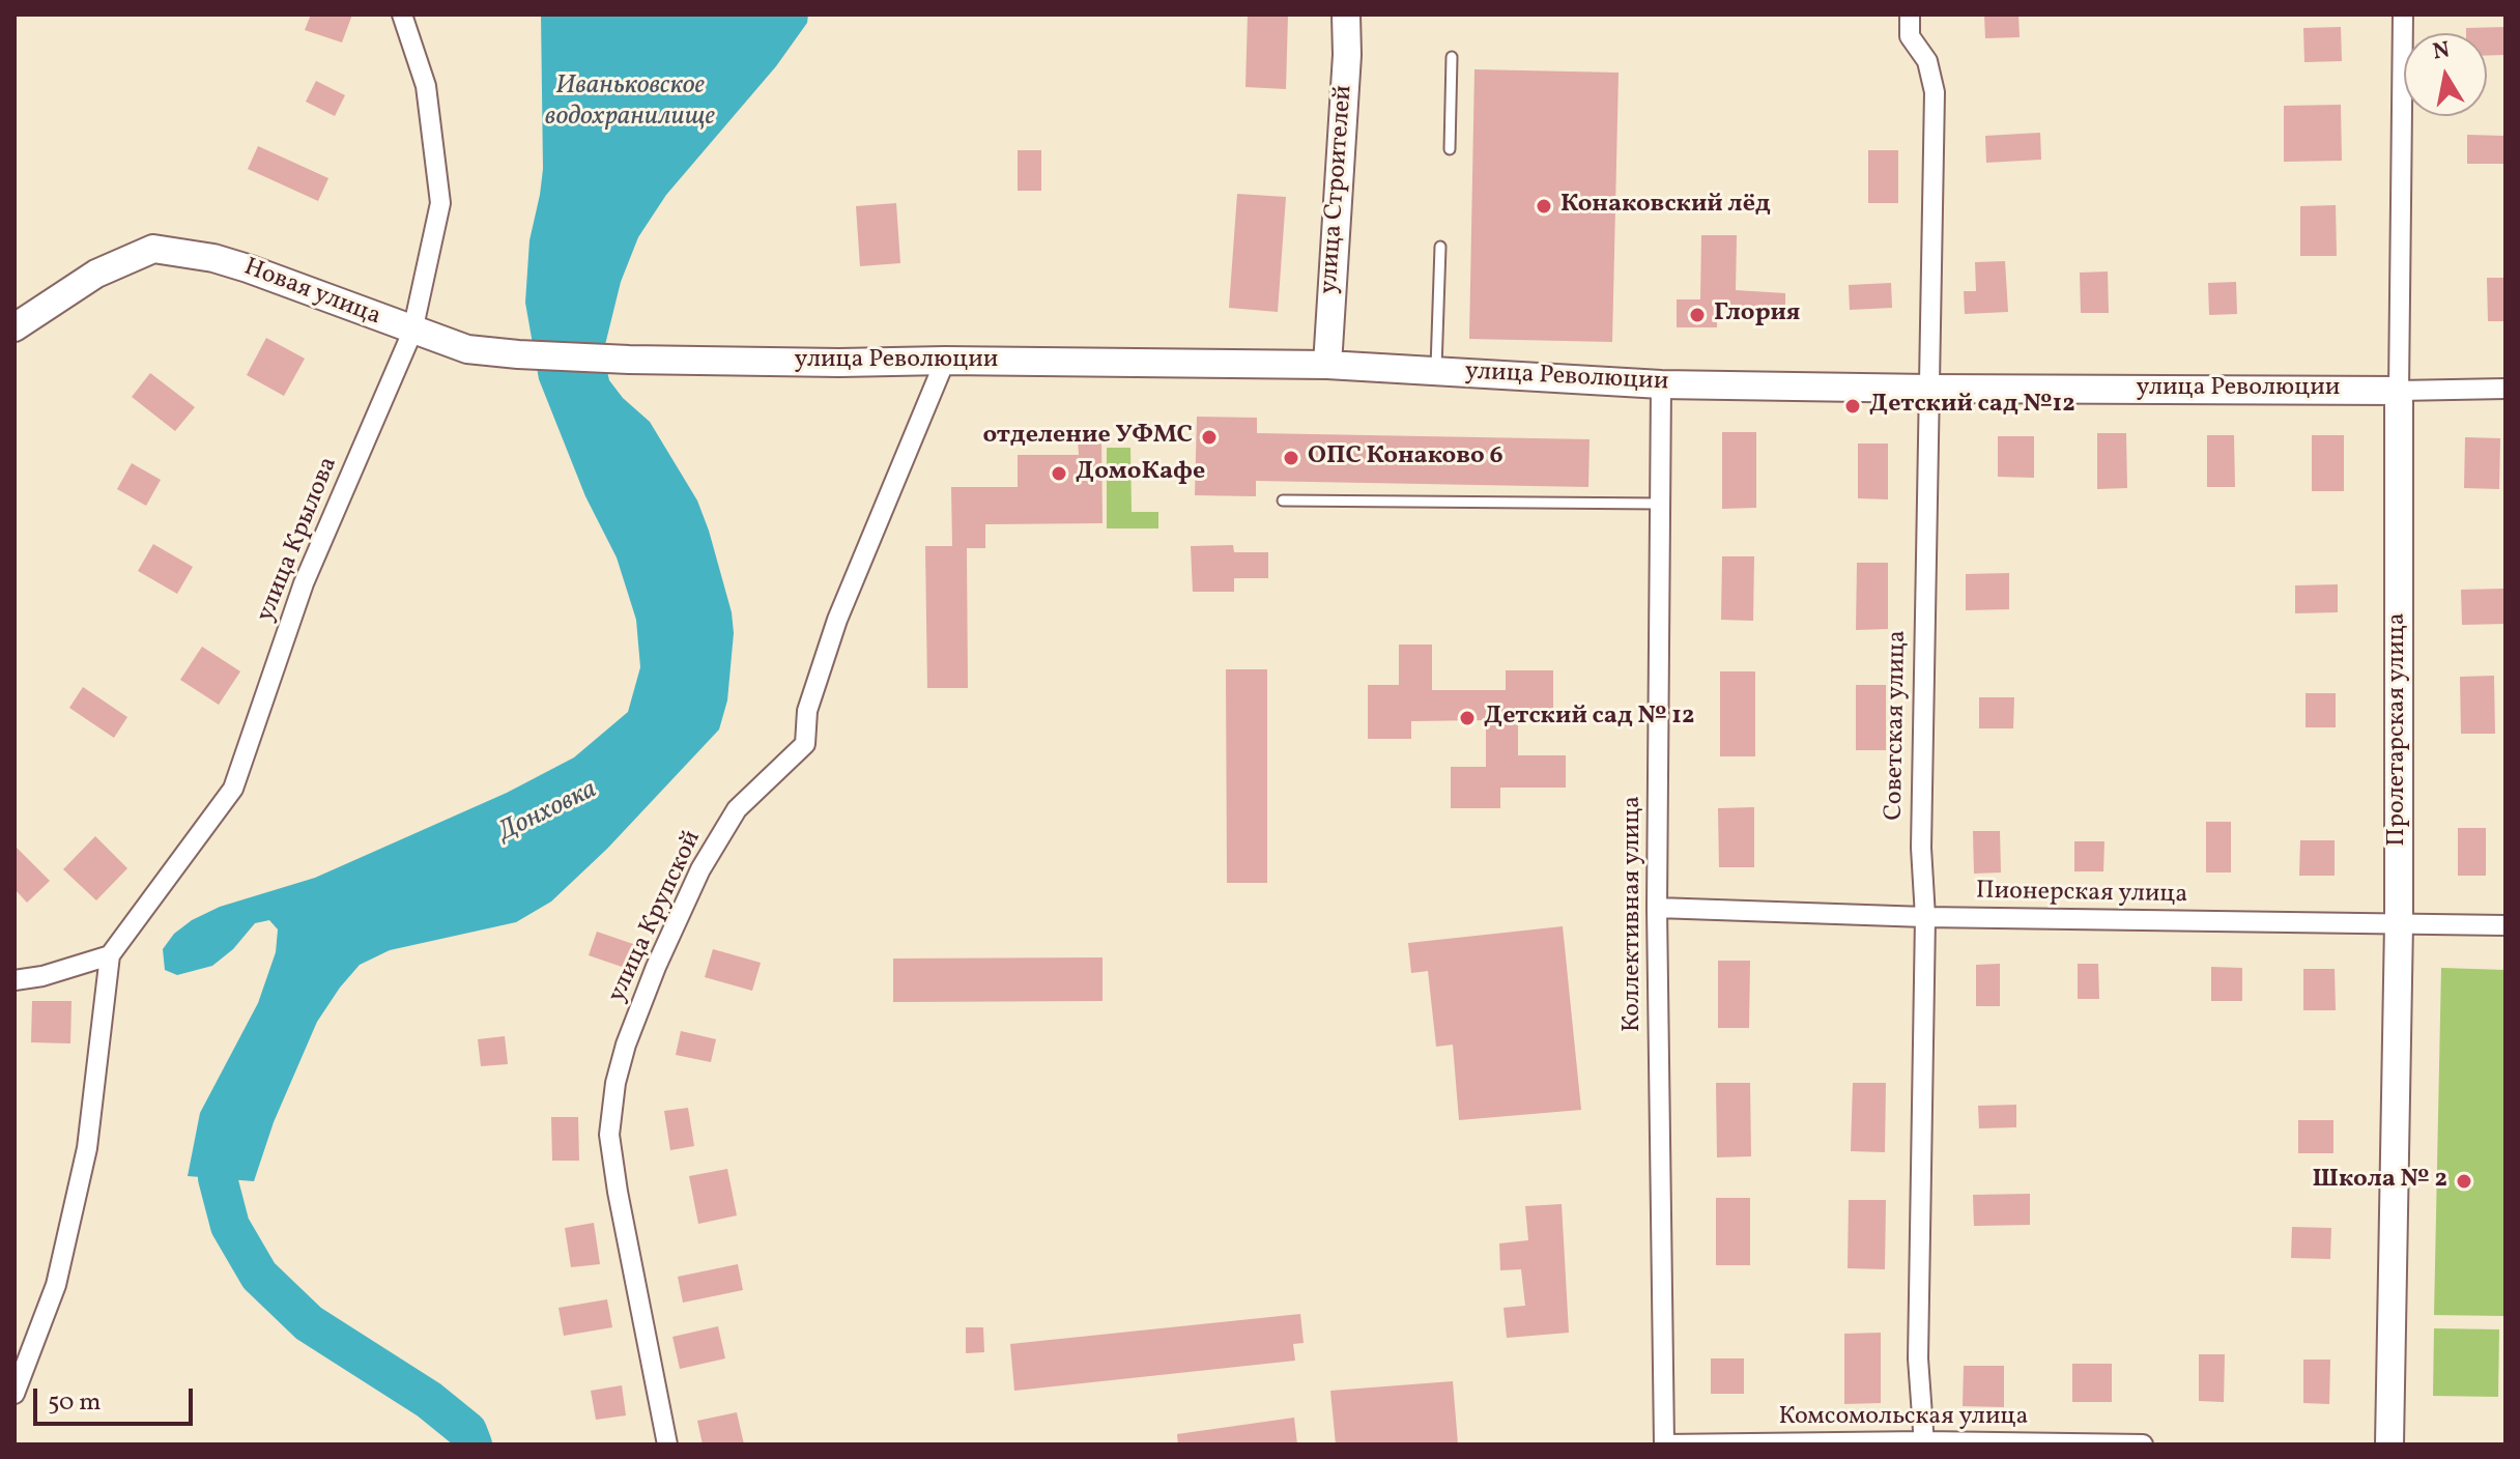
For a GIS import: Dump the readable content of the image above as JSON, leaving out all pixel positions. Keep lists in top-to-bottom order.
{
  "streets": {
    "street": [
      "улица Строителей",
      "Новая улица",
      "улица Революции",
      "улица Крылова",
      "Советская улица",
      "Пролетарская улица",
      "Пионерская улица",
      "Коллективная улица",
      "улица Крупской",
      "Комсомольская улица"
    ]
  },
  "crossings": [
    ["улица Строителей", "улица Революции"],
    ["Новая улица", "улица Революции"],
    ["Новая улица", "улица Крылова"],
    ["улица Революции", "Советская улица"],
    ["улица Революции", "Пролетарская улица"],
    ["улица Революции", "Коллективная улица"],
    ["улица Революции", "улица Крупской"],
    ["Советская улица", "Пионерская улица"],
    ["Советская улица", "Комсомольская улица"],
    ["Пролетарская улица", "Пионерская улица"],
    ["Пионерская улица", "Коллективная улица"],
    ["Коллективная улица", "Комсомольская улица"]
  ],
  "water": ["Иваньковское водохранилище", "Донховка"],
  "places": [
    "Конаковский лёд",
    "Глория",
    "Детский сад №12",
    "отделение УФМС",
    "ОПС Конаково 6",
    "ДомоКафе",
    "Детский сад № 12",
    "Школа № 2"
  ],
  "scale_bar": "50 m",
  "north": "top"
}
